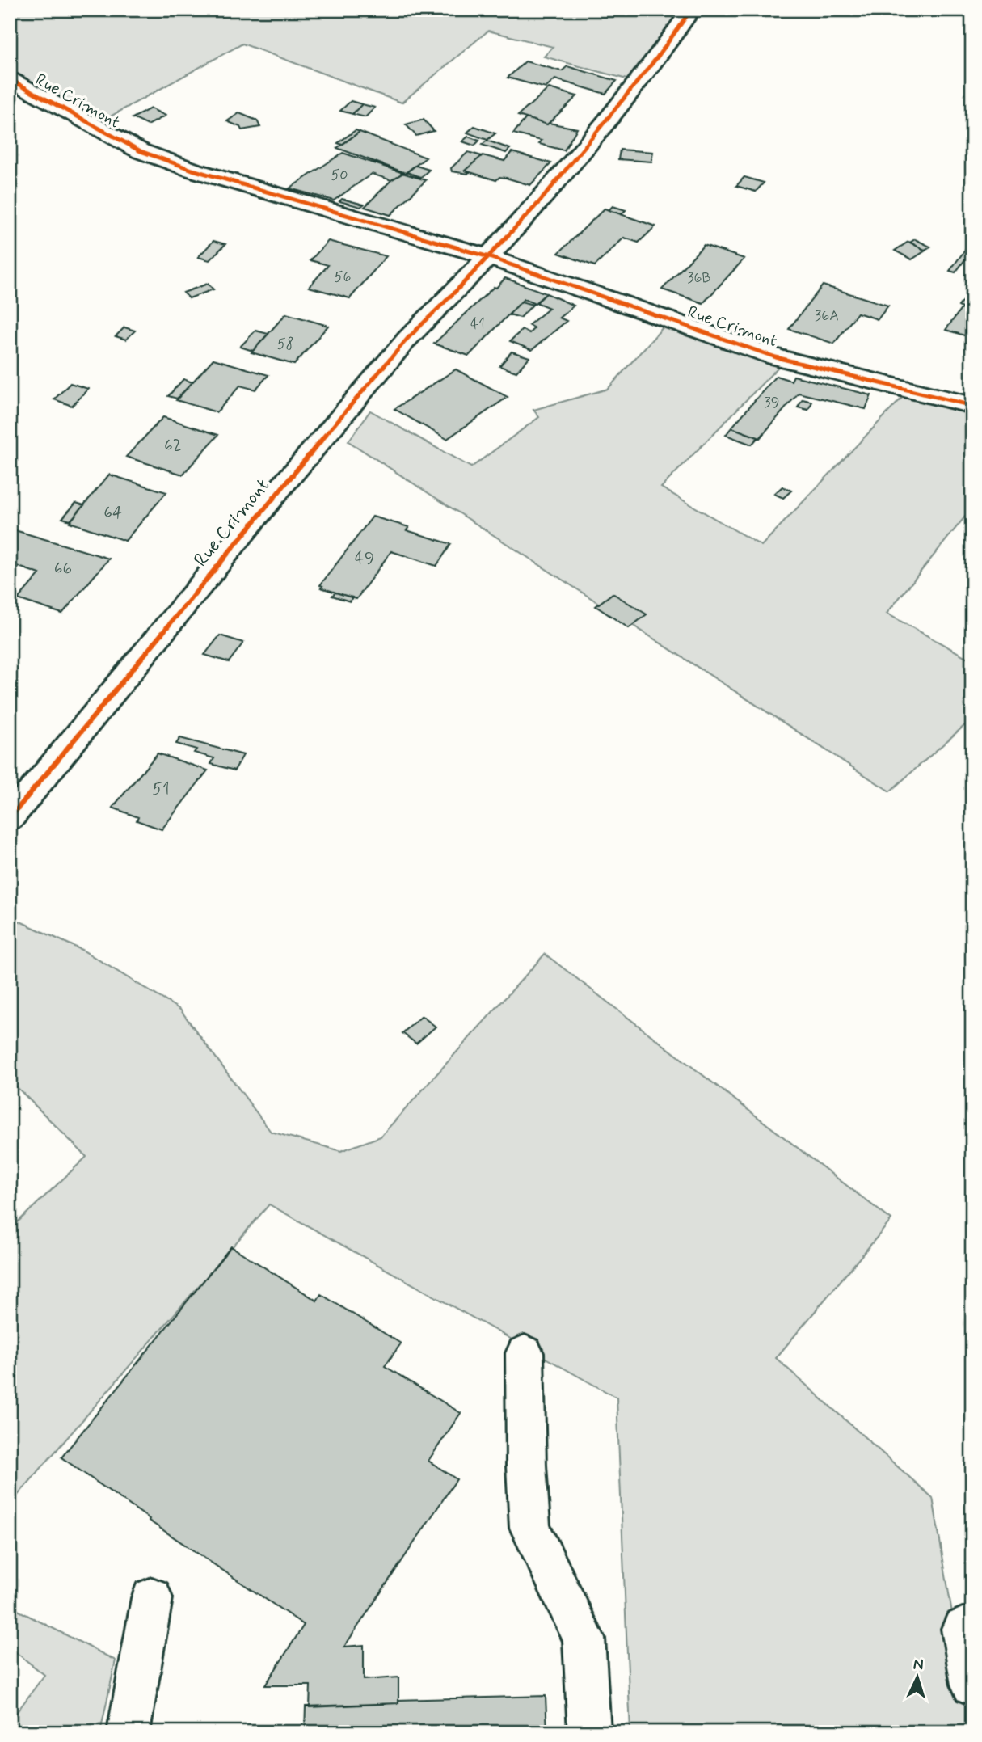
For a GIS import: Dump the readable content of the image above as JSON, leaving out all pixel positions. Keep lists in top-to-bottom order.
{
  "streets": {
    "street": ["Rue Crimont"]
  },
  "house_numbers": [
    "50",
    "56",
    "36B",
    "36A",
    "41",
    "58",
    "39",
    "62",
    "64",
    "49",
    "66",
    "51"
  ],
  "north": "top"
}
